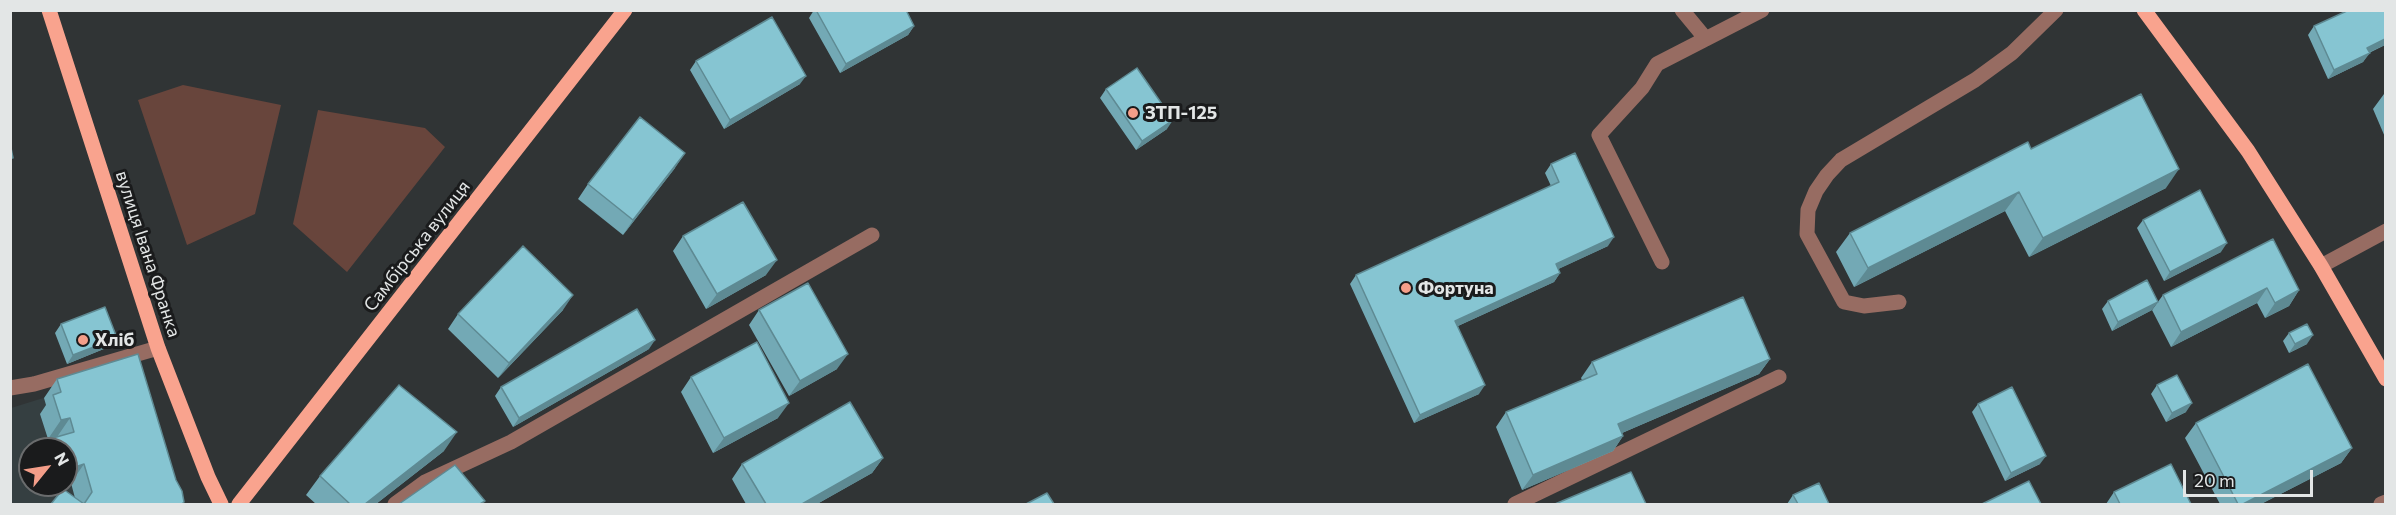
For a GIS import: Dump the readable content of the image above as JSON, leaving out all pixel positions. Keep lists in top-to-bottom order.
{
  "streets": {
    "main road": ["Самбірська вулиця", "вулиця Івана Франка"]
  },
  "places": ["ЗТП-125", "Фортуна", "Хліб"],
  "scale_bar": "20 m",
  "north": "top right"
}
